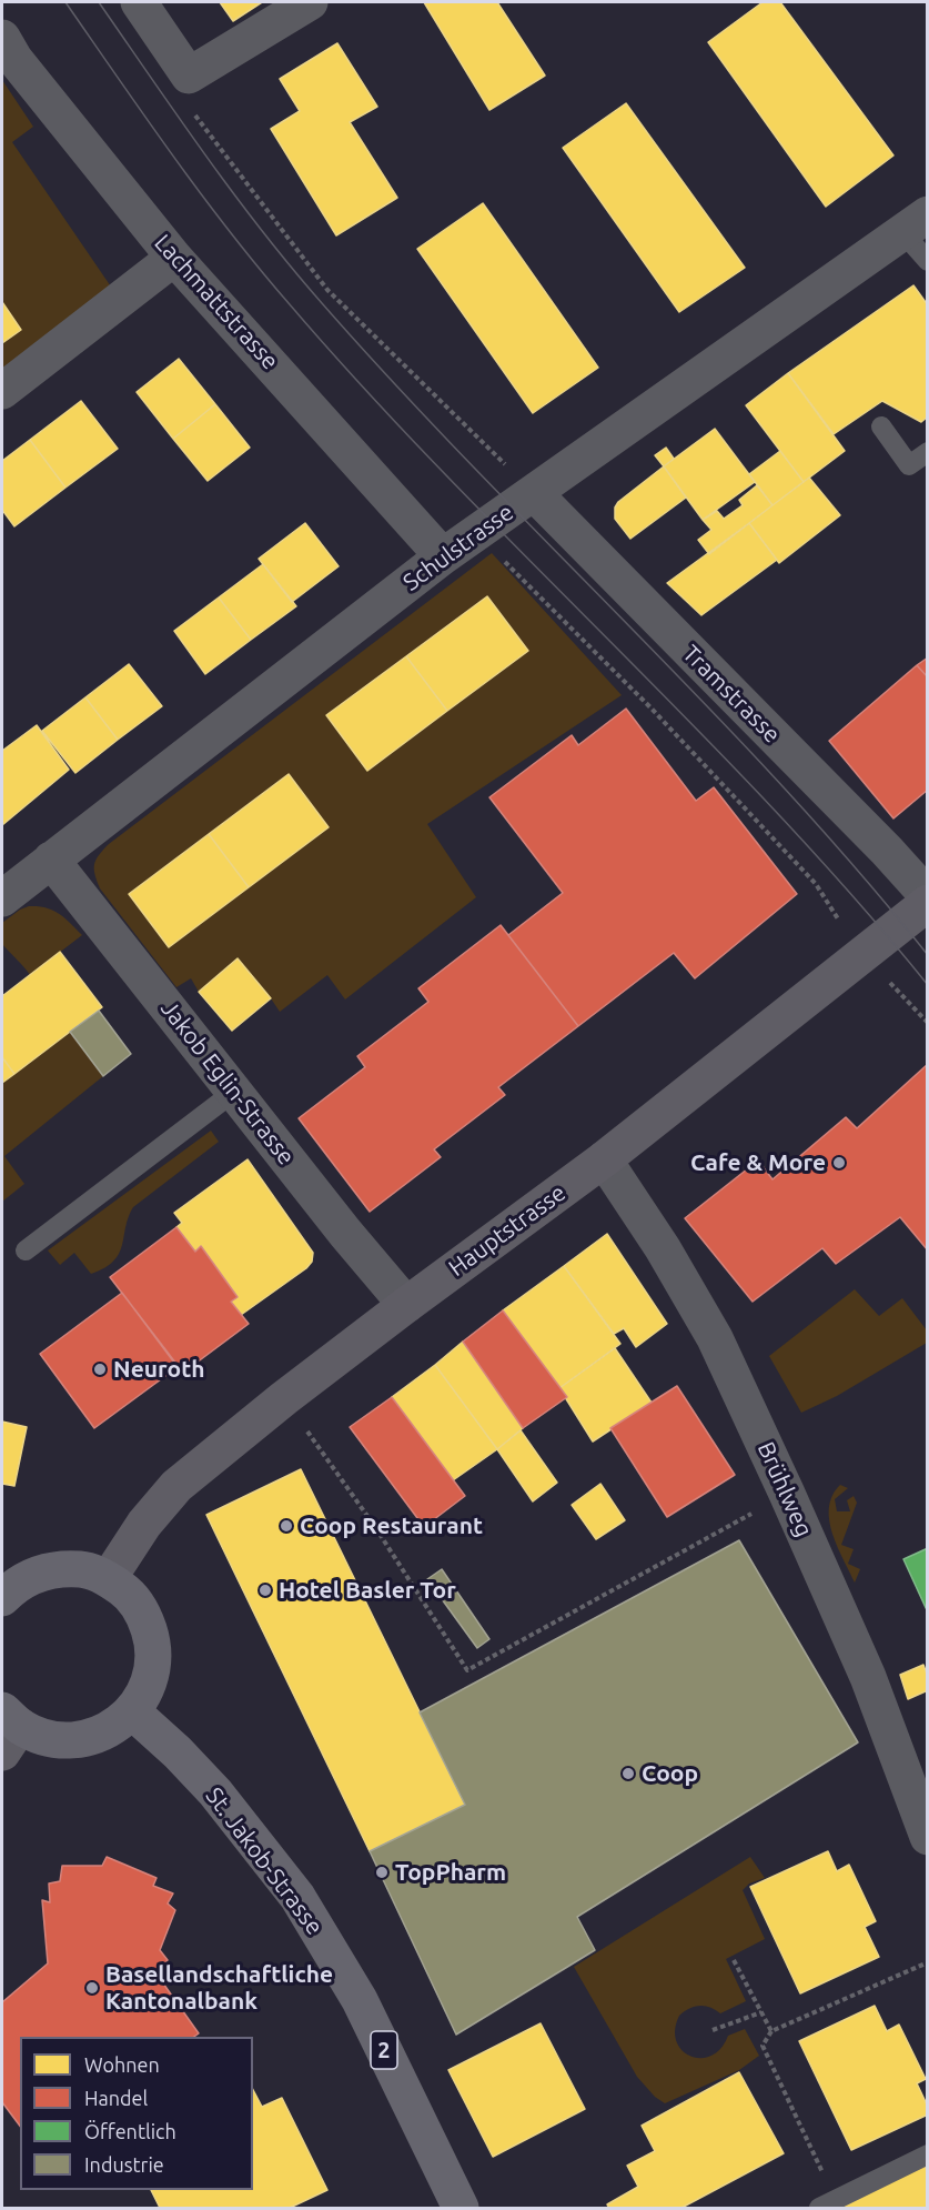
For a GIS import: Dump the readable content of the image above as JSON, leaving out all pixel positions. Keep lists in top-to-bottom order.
{
  "streets": {
    "main road": ["St. Jakob-Strasse", "2"],
    "street": [
      "Lachmattstrasse",
      "Schulstrasse",
      "Tramstrasse",
      "Jakob Eglin-Strasse",
      "Hauptstrasse",
      "Brühlweg"
    ]
  },
  "crossings": [
    ["Lachmattstrasse", "Schulstrasse"],
    ["Schulstrasse", "Tramstrasse"],
    ["Schulstrasse", "Jakob Eglin-Strasse"],
    ["Jakob Eglin-Strasse", "Hauptstrasse"],
    ["Hauptstrasse", "Brühlweg"]
  ],
  "places": [
    "Cafe & More",
    "Neuroth",
    "Coop Restaurant",
    "Hotel Basler Tor",
    "Coop",
    "TopPharm",
    "Basellandschaftliche Kantonalbank"
  ],
  "legend": [
    "Wohnen",
    "Handel",
    "Öffentlich",
    "Industrie"
  ]
}
